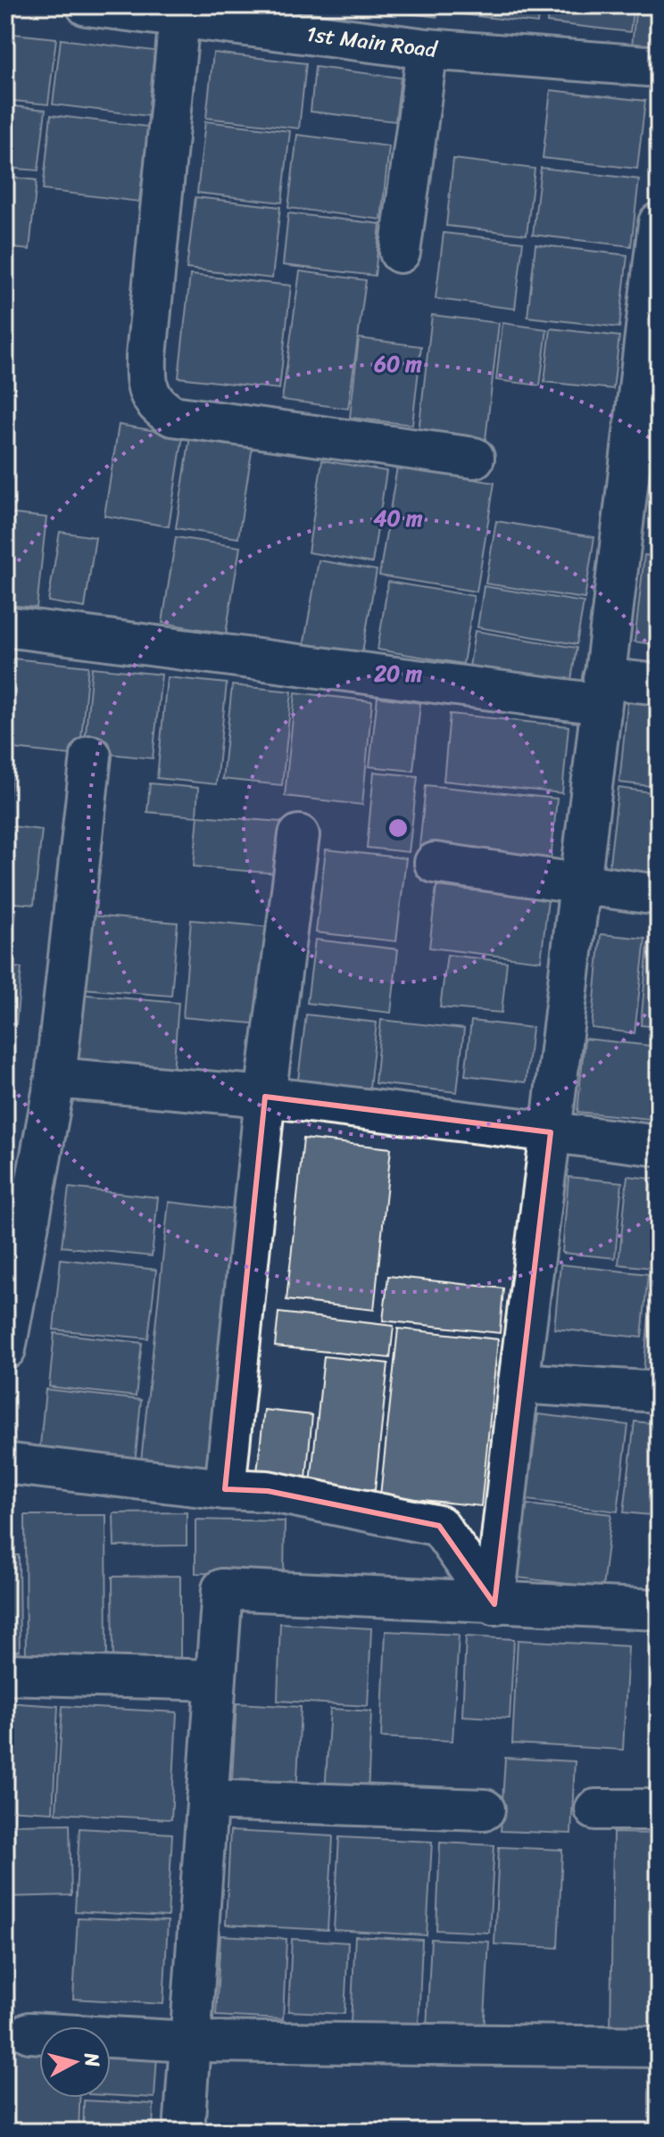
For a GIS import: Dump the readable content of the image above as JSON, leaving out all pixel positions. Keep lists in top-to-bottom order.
{
  "streets": {
    "street": ["1st Main Road"]
  },
  "north": "right",
  "rings": ["60 m", "40 m", "20 m"]
}
